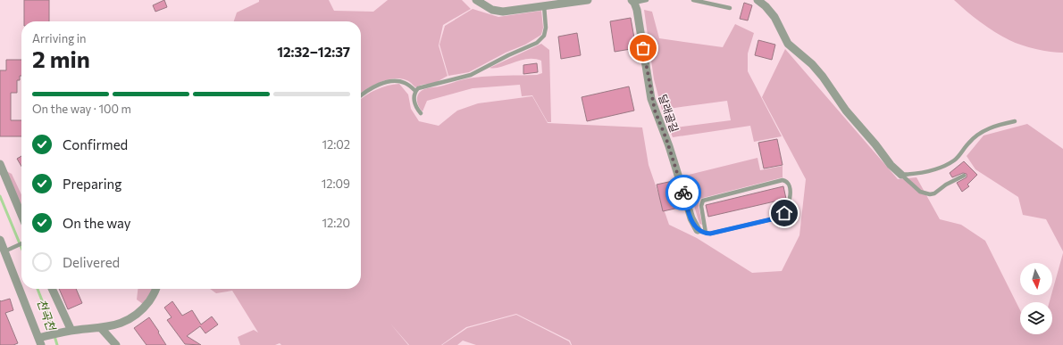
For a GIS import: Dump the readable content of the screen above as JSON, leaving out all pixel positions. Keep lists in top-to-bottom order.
{
  "streets": {
    "street": ["달래골길"]
  },
  "water": ["천곡천"],
  "north": "bottom",
  "page": {
    "heading": ["2 min", "Arriving in", "12:32–12:37"],
    "bar": "On the way · 100 m",
    "list": [
      ["Confirmed", "12:02"],
      ["Preparing", "12:09"],
      ["On the way", "12:20"],
      "Delivered"
    ]
  }
}
